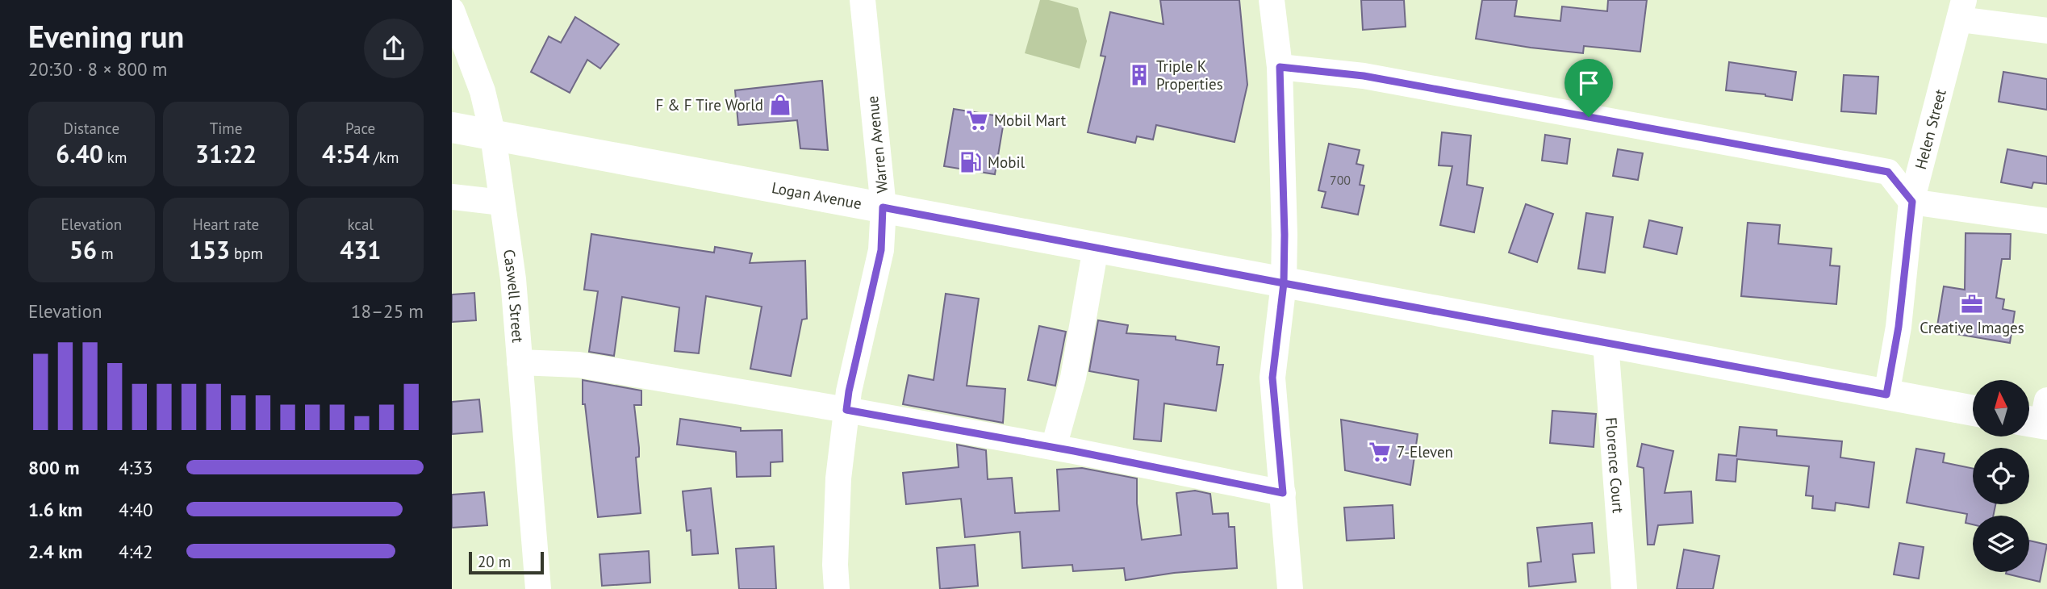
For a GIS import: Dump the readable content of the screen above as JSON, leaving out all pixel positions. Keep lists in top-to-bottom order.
{
  "streets": {
    "main road": ["Logan Avenue"],
    "street": [
      "Helen Street",
      "Warren Avenue",
      "Caswell Street",
      "Florence Court"
    ]
  },
  "crossings": [
    ["Helen Street", "Logan Avenue"],
    ["Warren Avenue", "Logan Avenue"],
    ["Logan Avenue", "Caswell Street"],
    ["Logan Avenue", "Florence Court"]
  ],
  "places": {
    "building": ["Triple K Properties"],
    "shop": ["F & F Tire World"],
    "supermarket": ["Mobil Mart", "7-Eleven"],
    "fuel station": ["Mobil"],
    "office": ["Creative Images"]
  },
  "house_numbers": ["700"],
  "scale_bar": "20 m",
  "north": "top",
  "page": {
    "heading": ["Evening run", "20:30 · 8 × 800 m"],
    "stats": [
      ["Distance", "6.40 km"],
      ["Time", "31:22"],
      ["Pace", "4:54 /km"],
      ["Elevation", "56 m"],
      ["Heart rate", "153 bpm"],
      ["kcal", "431"]
    ],
    "chart": ["Elevation", "18–25 m"],
    "list": [
      {
        "name": "800 m",
        "note": "4:33"
      },
      {
        "name": "1.6 km",
        "note": "4:40"
      },
      {
        "name": "2.4 km",
        "note": "4:42"
      }
    ],
    "scale": "20 m"
  }
}
